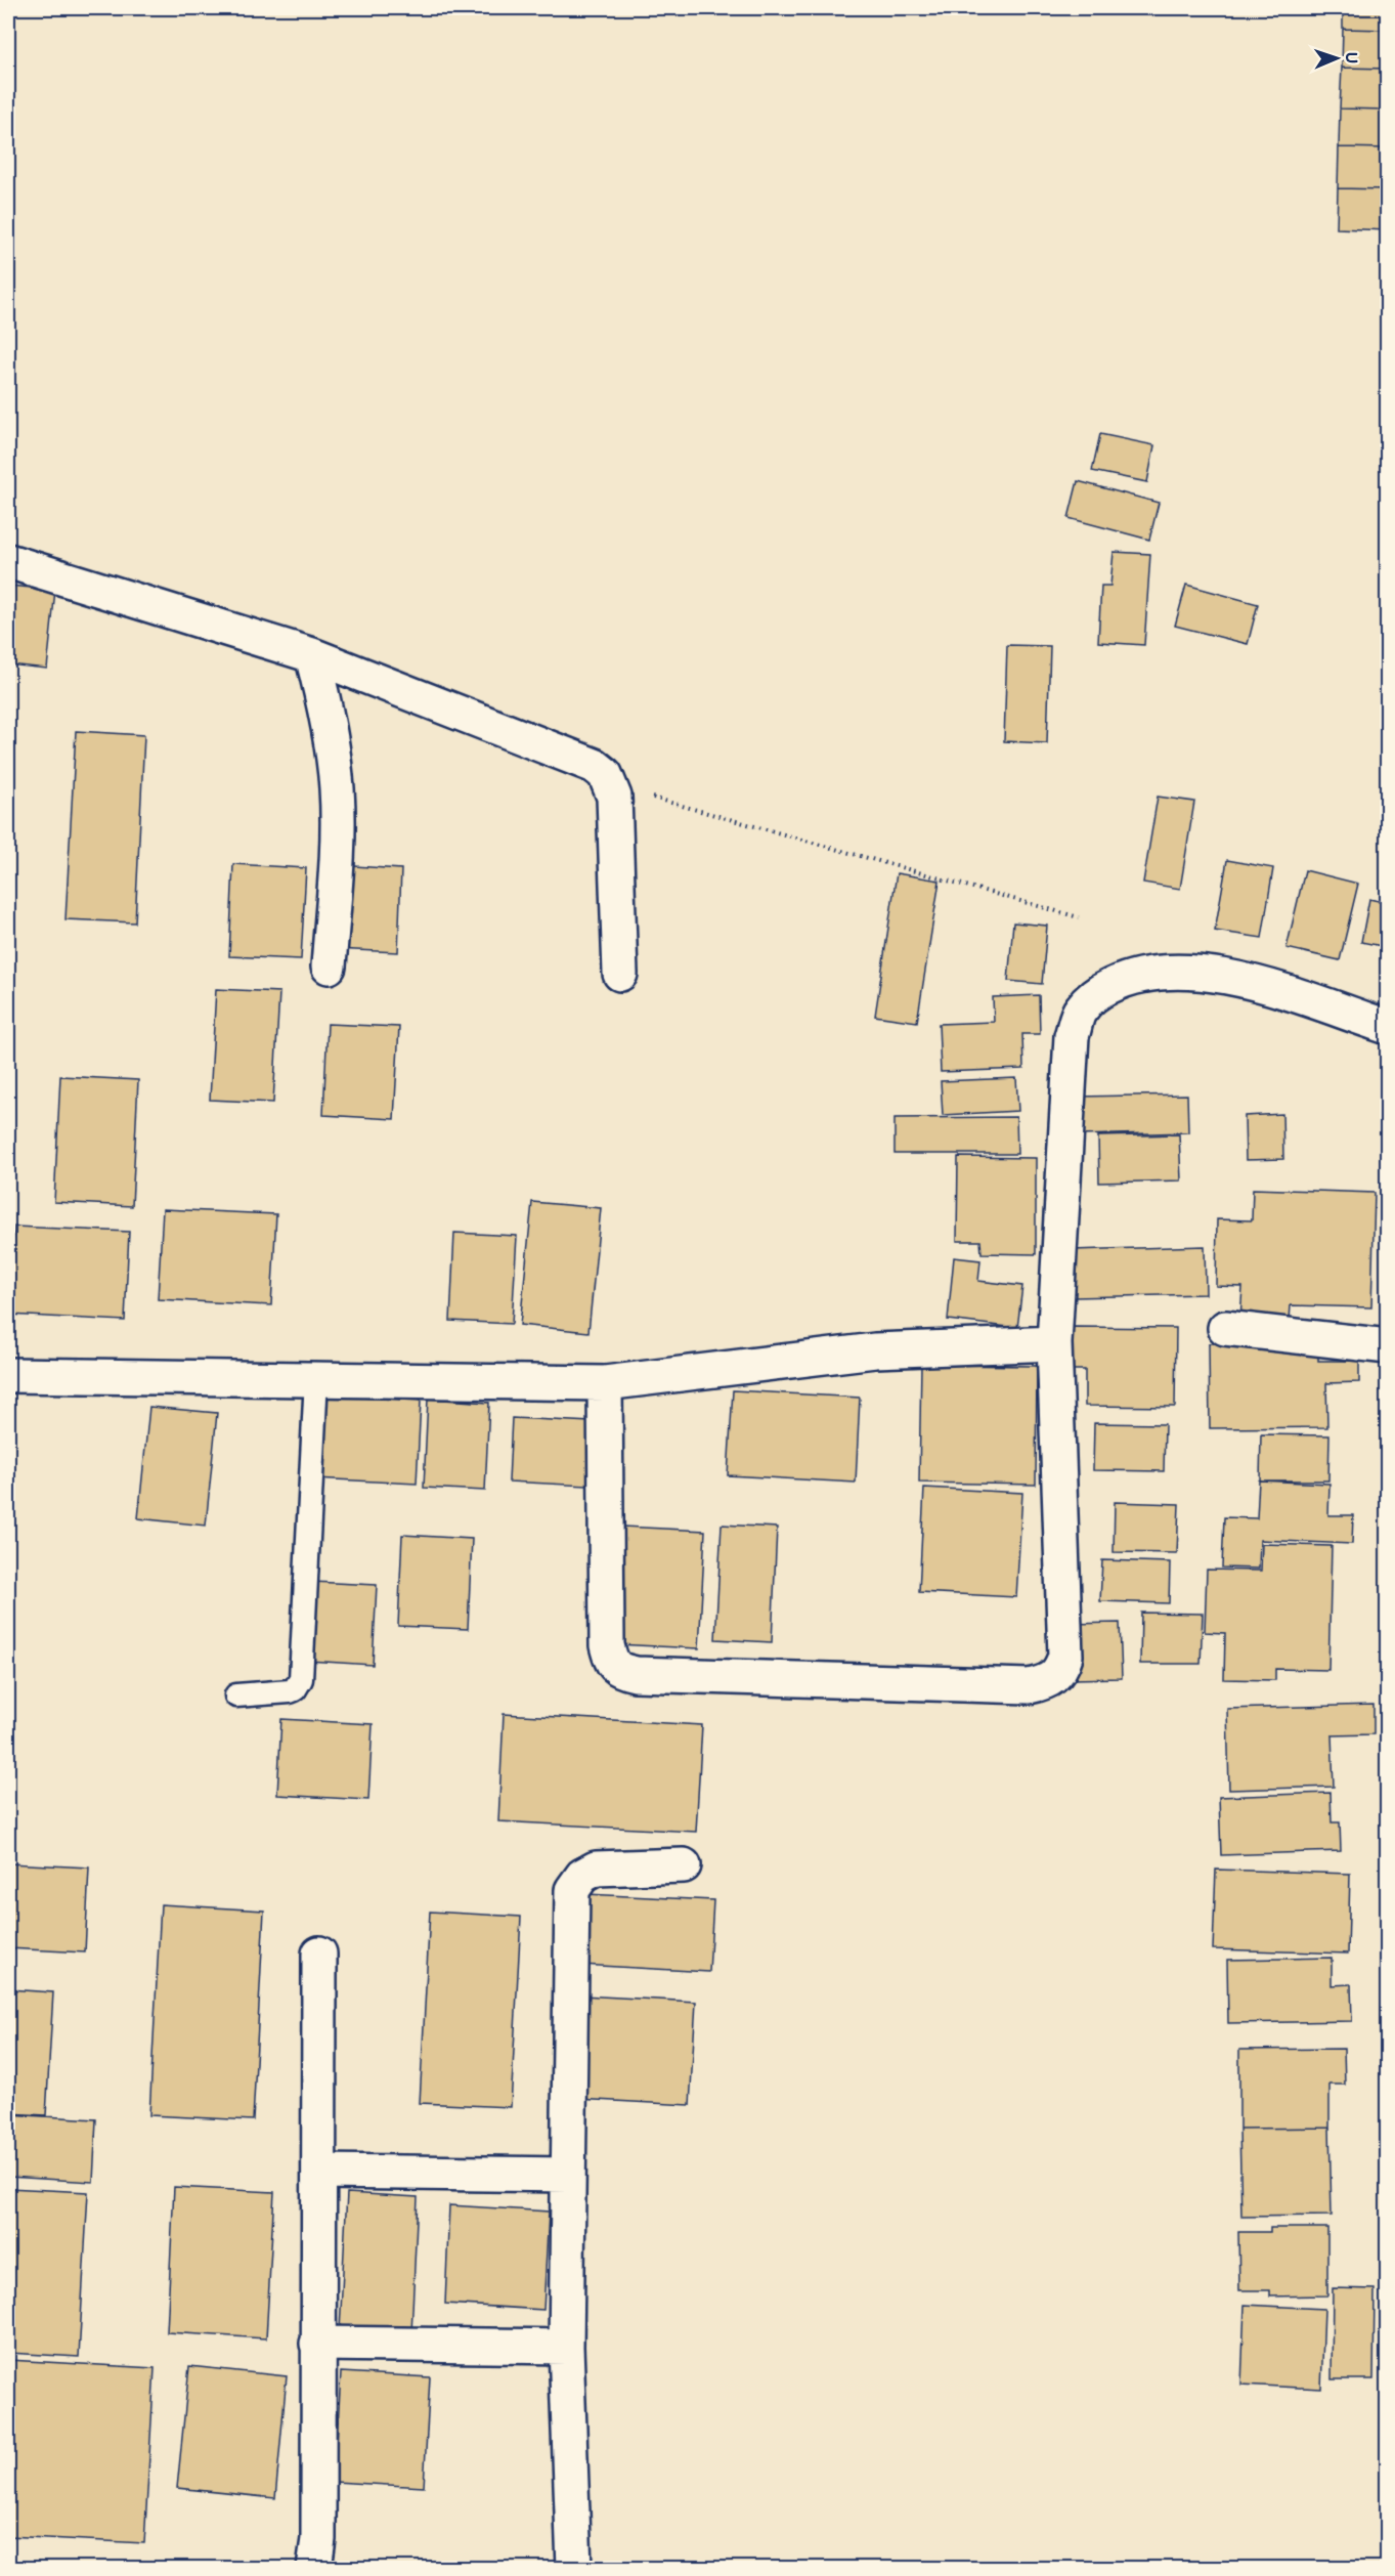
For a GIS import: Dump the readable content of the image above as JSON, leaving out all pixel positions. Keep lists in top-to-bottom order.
{
  "north": "right"
}
